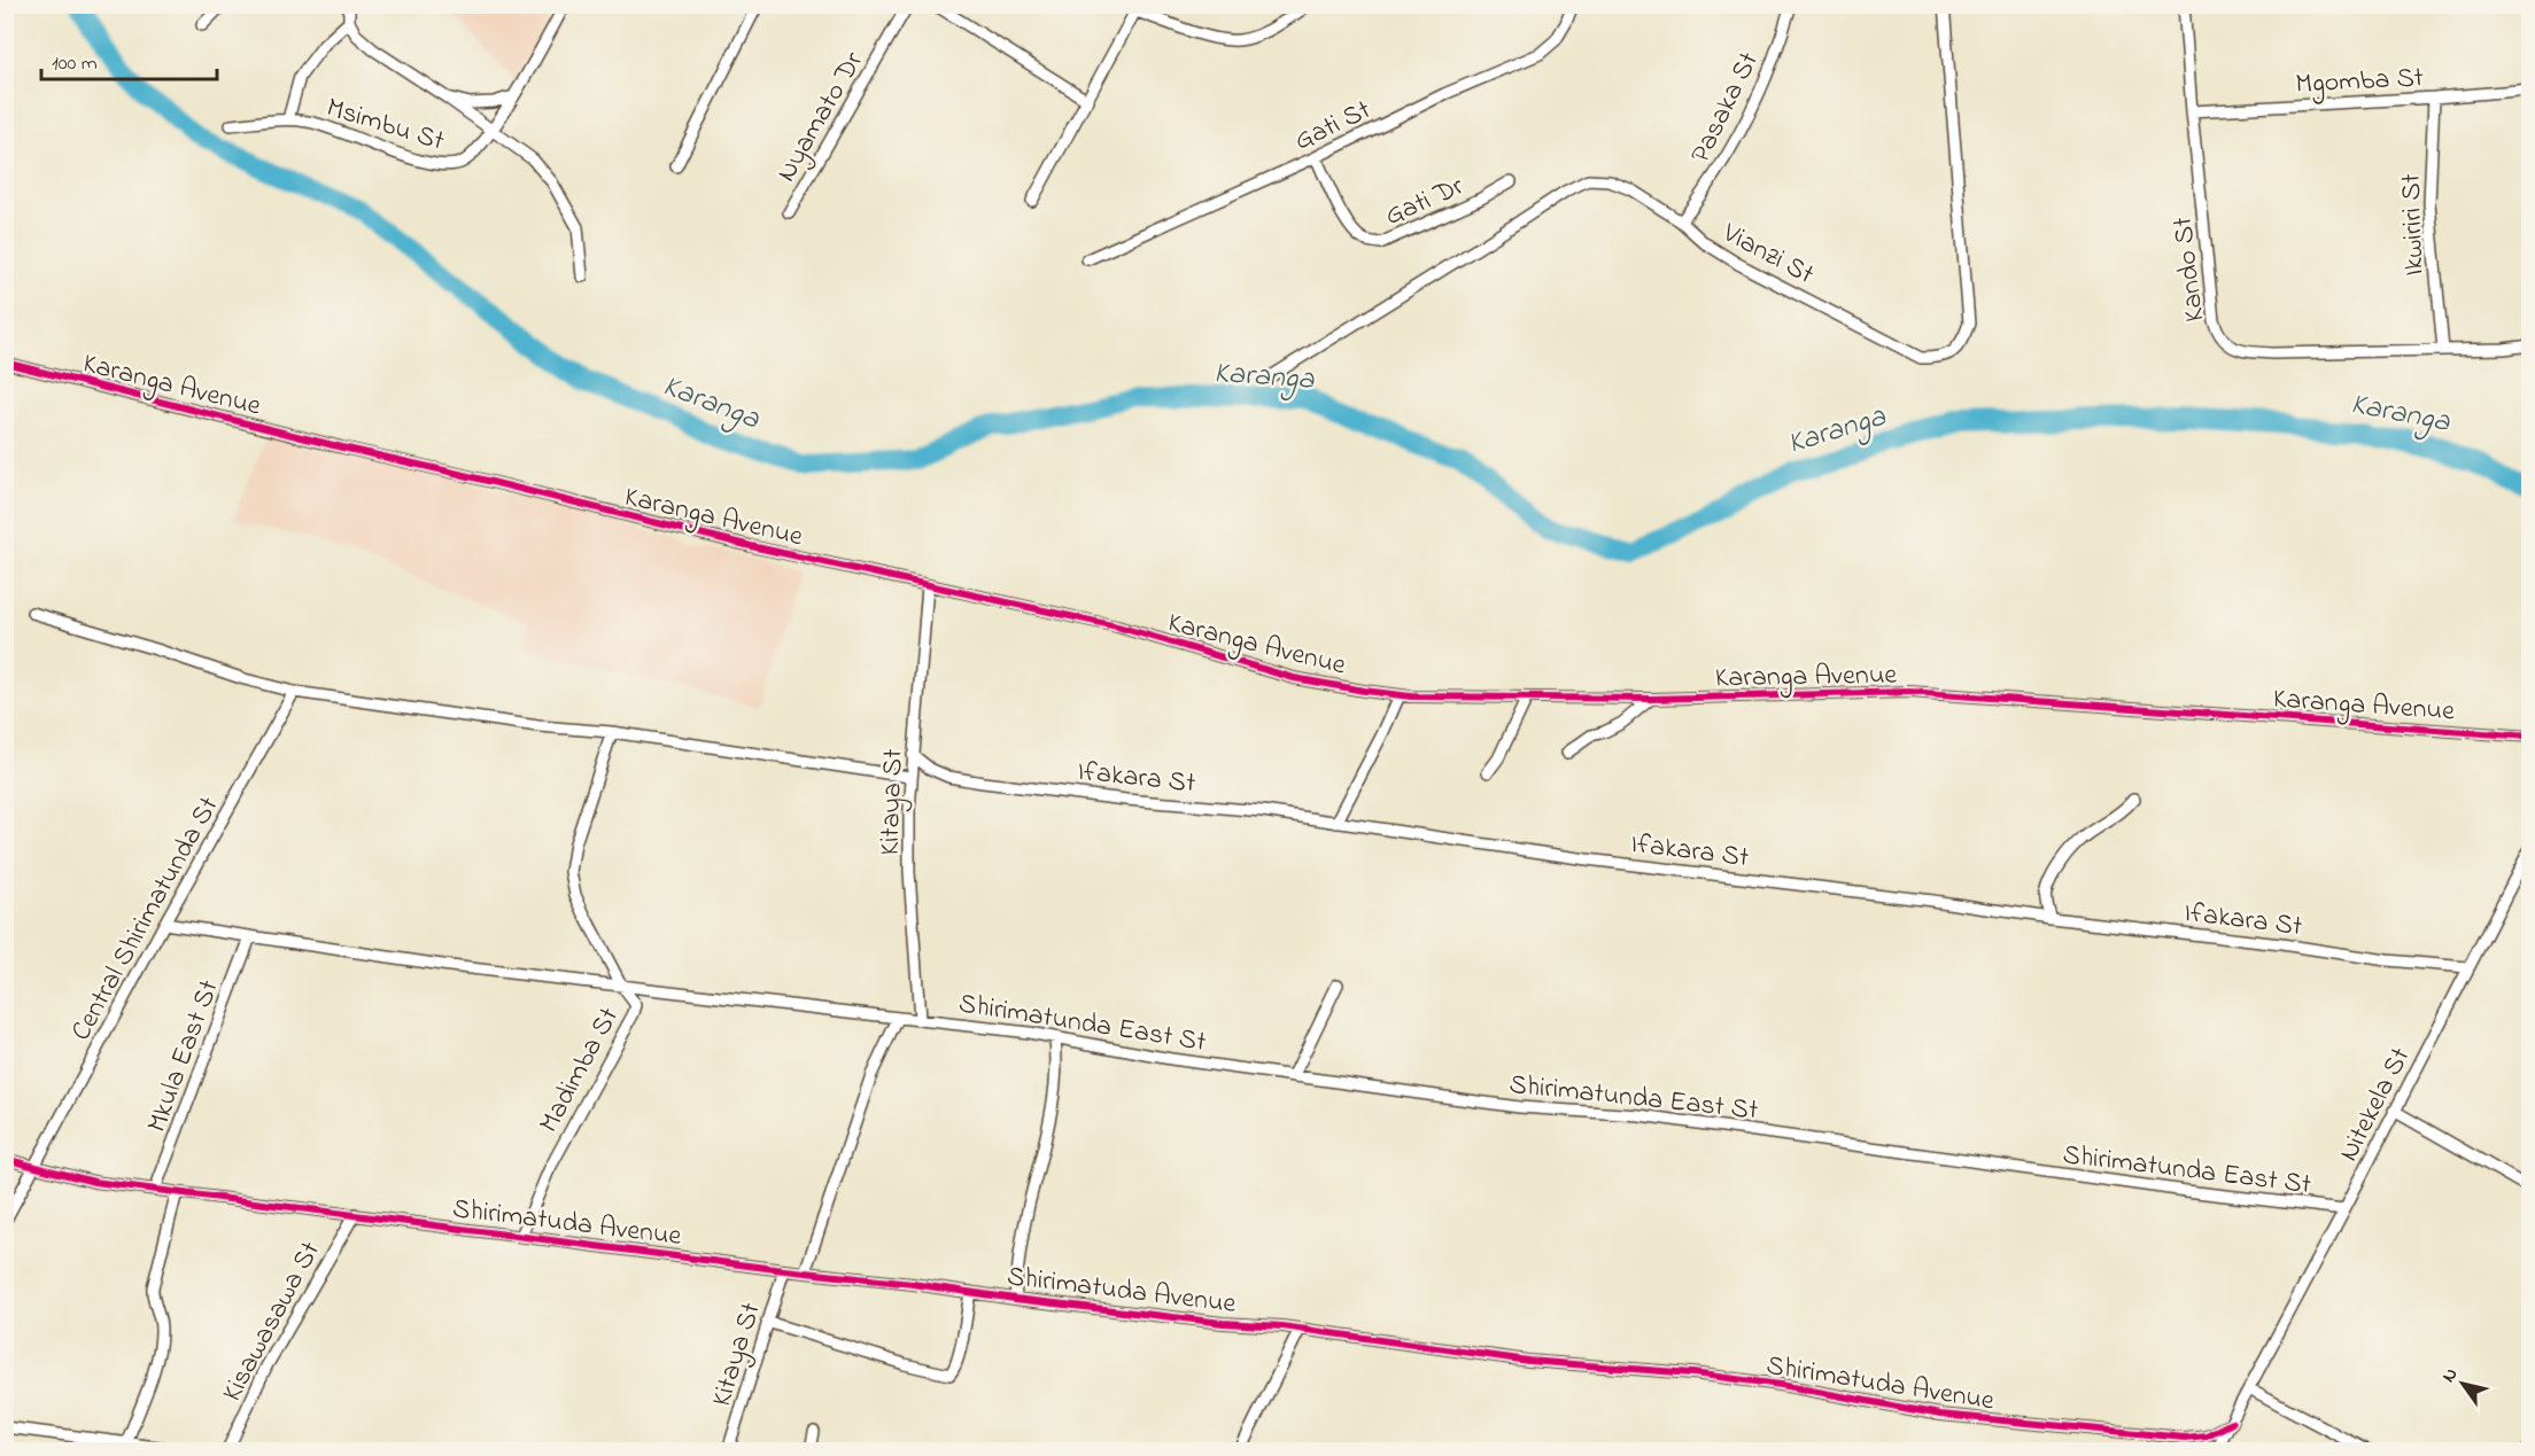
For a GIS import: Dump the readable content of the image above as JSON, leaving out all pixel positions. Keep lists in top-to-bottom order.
{
  "streets": {
    "street": [
      "Mgomba St",
      "Pasaka St",
      "Nyamato Dr",
      "Msimbu St",
      "Gati St",
      "Gati Dr",
      "Ikwiriri St",
      "Vianzi St",
      "Kando St",
      "Karanga Avenue",
      "Ifakara St",
      "Kitaya St",
      "Central Shirimatunda St",
      "Shirimatunda East St",
      "Mkula East St",
      "Madimba St",
      "Nitekela St",
      "Shirimatuda Avenue",
      "Kisawasawa St"
    ]
  },
  "crossings": [
    ["Mgomba St", "Ikwiriri St"],
    ["Mgomba St", "Kando St"],
    ["Pasaka St", "Vianzi St"],
    ["Gati St", "Gati Dr"],
    ["Ikwiriri St", "Kando St"],
    ["Karanga Avenue", "Kitaya St"],
    ["Ifakara St", "Kitaya St"],
    ["Ifakara St", "Nitekela St"],
    ["Kitaya St", "Shirimatunda East St"],
    ["Kitaya St", "Shirimatuda Avenue"],
    ["Central Shirimatunda St", "Shirimatunda East St"],
    ["Central Shirimatunda St", "Shirimatuda Avenue"],
    ["Shirimatunda East St", "Mkula East St"],
    ["Shirimatunda East St", "Madimba St"],
    ["Shirimatunda East St", "Nitekela St"],
    ["Mkula East St", "Shirimatuda Avenue"],
    ["Madimba St", "Shirimatuda Avenue"],
    ["Nitekela St", "Shirimatuda Avenue"],
    ["Shirimatuda Avenue", "Kisawasawa St"]
  ],
  "water": ["Karanga"],
  "scale_bar": "100 m",
  "north": "top left"
}
